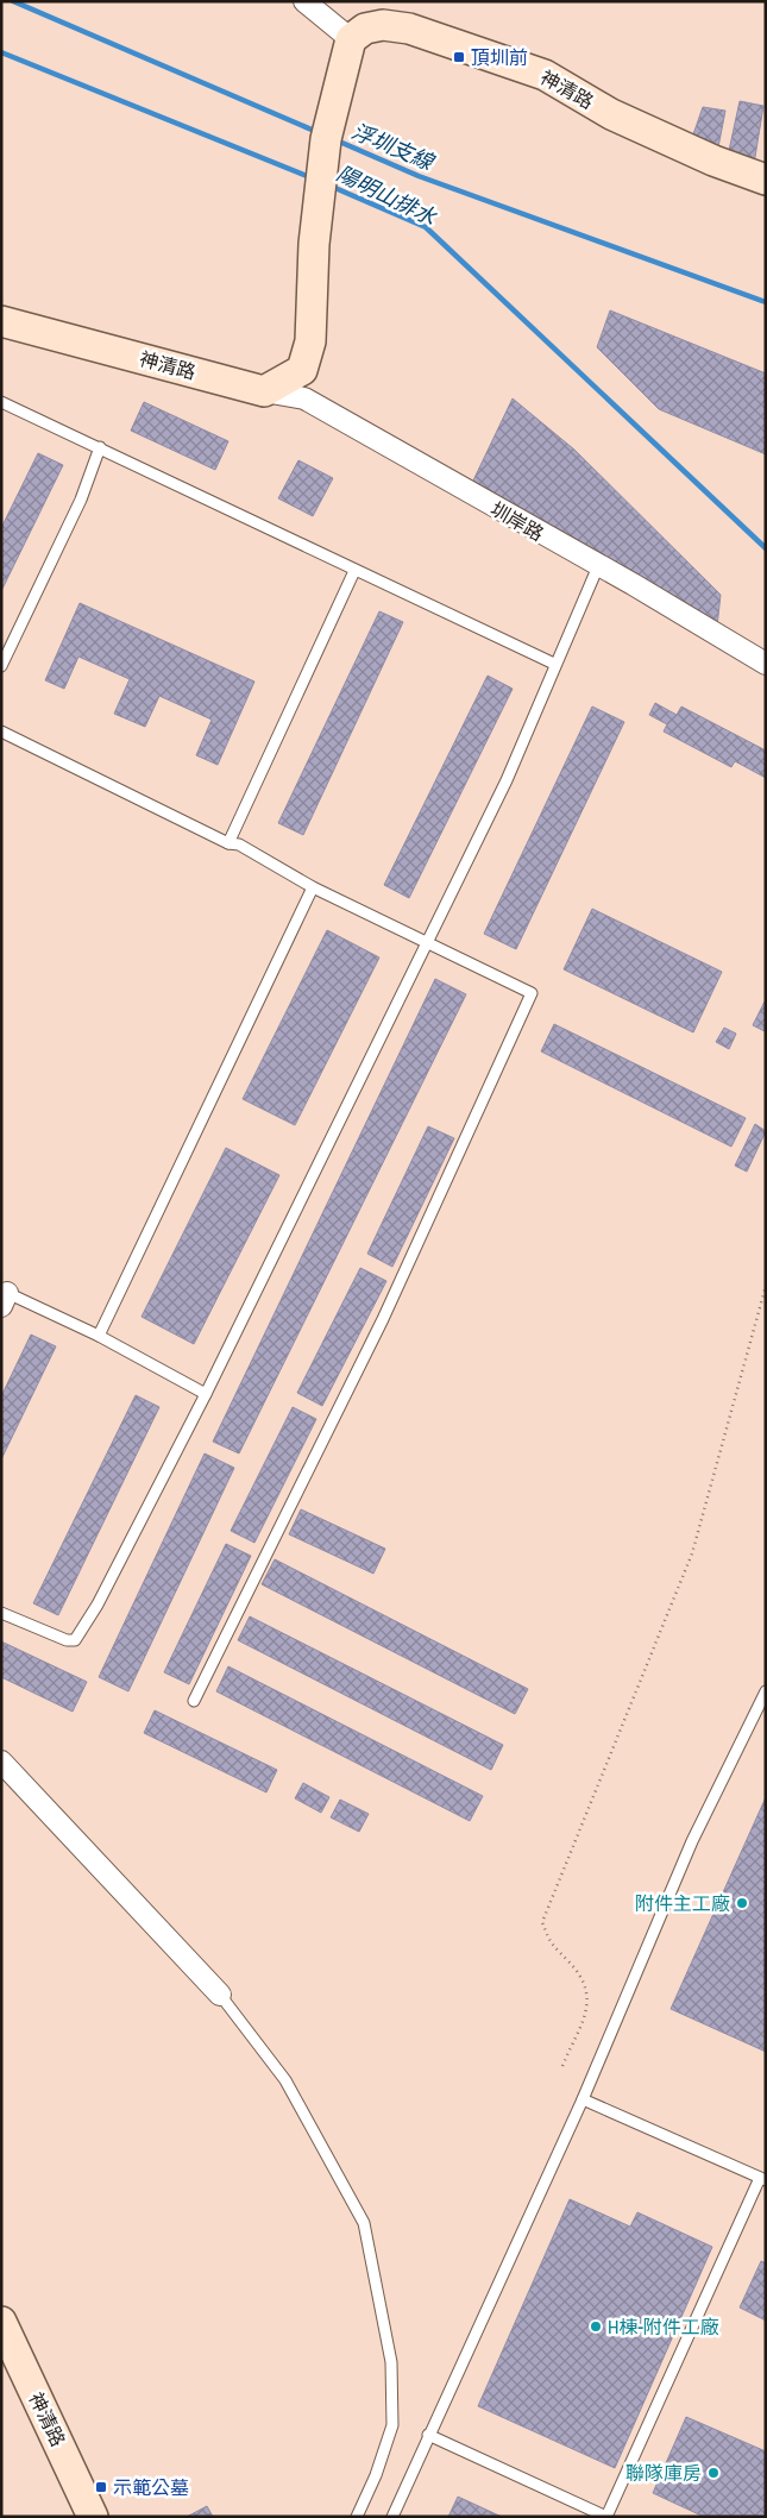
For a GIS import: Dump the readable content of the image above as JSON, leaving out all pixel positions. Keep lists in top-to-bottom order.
{
  "streets": {
    "street": ["神清路", "圳岸路"]
  },
  "crossings": [
    ["神清路", "圳岸路"]
  ],
  "water": ["浮圳支線", "陽明山排水"],
  "places": {
    "transit": ["頂圳前", "示範公墓"],
    "other": ["附件主工廠", "H棟-附件工廠", "聯隊庫房"]
  }
}
